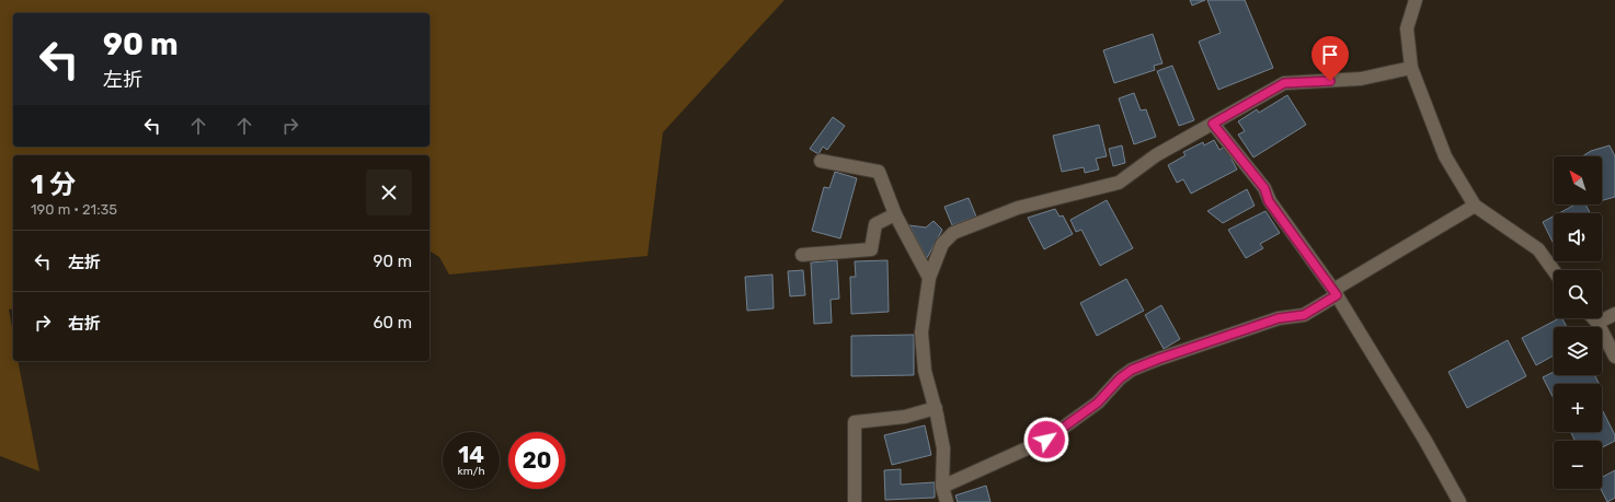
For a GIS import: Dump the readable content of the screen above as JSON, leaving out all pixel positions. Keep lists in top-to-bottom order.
{
  "north": "top left",
  "page": {
    "turn": ["90 m", "左折"],
    "heading": ["1 分", "190 m · 21:35"],
    "map_buttons": ["+", "−"],
    "list": [
      {
        "name": "左折",
        "value": "90 m"
      },
      {
        "name": "右折",
        "value": "60 m"
      }
    ],
    "speed": "14 km/h",
    "limit": "20"
  }
}
